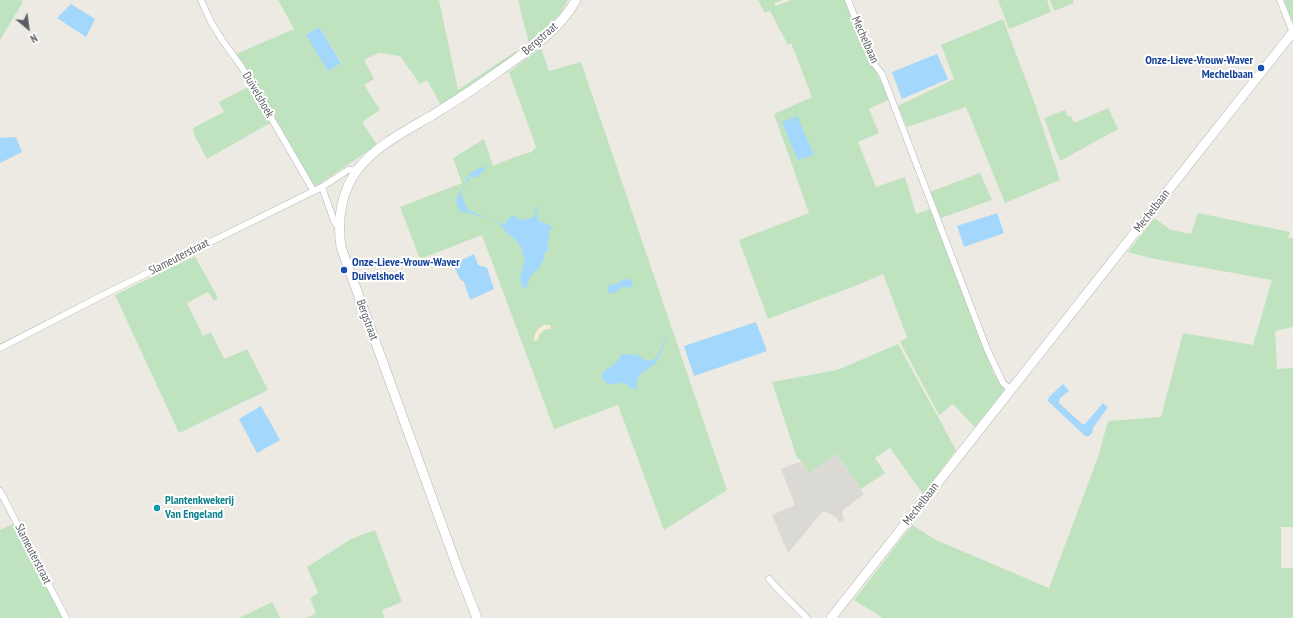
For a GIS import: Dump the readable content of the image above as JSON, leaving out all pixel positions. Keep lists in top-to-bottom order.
{
  "streets": {
    "street": [
      "Bergstraat",
      "Mechelbaan",
      "Duivelshoek",
      "Slameuterstraat"
    ]
  },
  "crossings": [
    ["Bergstraat", "Slameuterstraat"],
    ["Duivelshoek", "Slameuterstraat"]
  ],
  "places": ["Onze-Lieve-Vrouw-Waver Mechelbaan", "Onze-Lieve-Vrouw-Waver Duivelshoek", "Plantenkwekerij Van Engeland"],
  "north": "bottom right"
}
